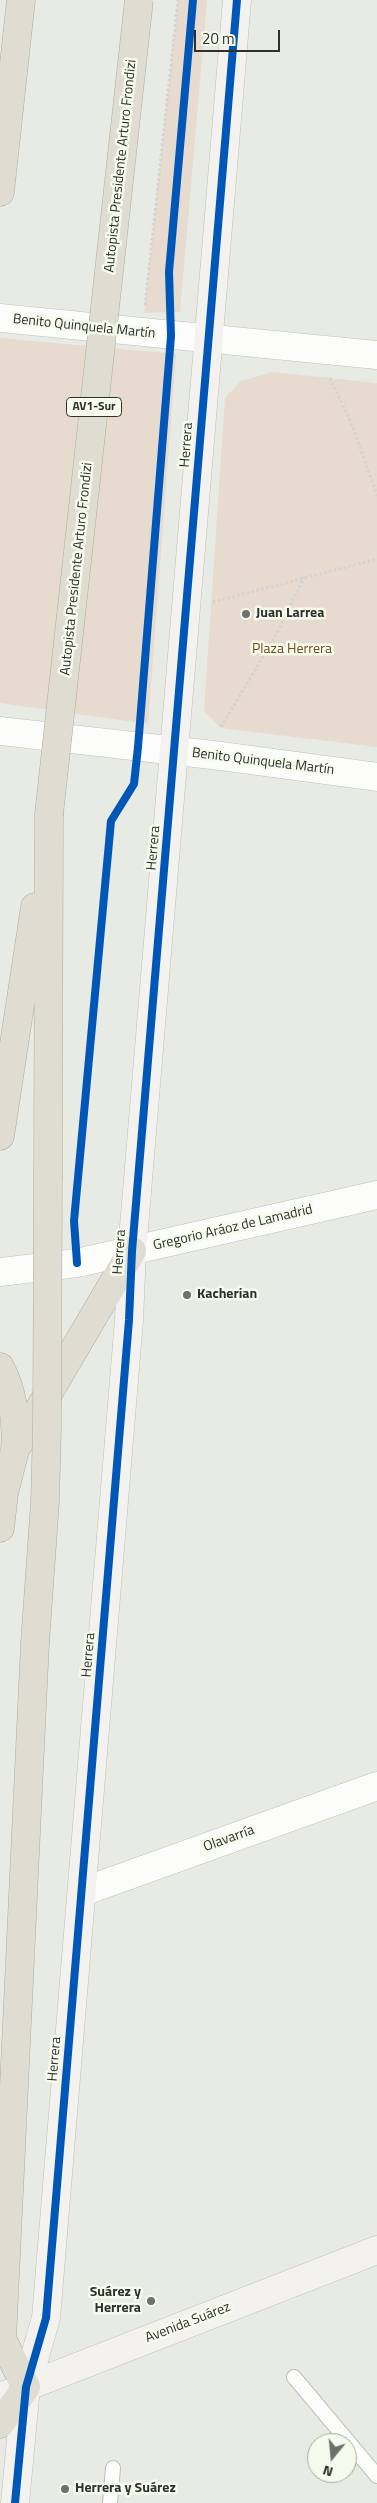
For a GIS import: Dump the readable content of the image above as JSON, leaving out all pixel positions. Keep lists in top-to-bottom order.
{
  "streets": {
    "highway": ["Autopista Presidente Arturo Frondizi", "AV1-Sur"],
    "street": [
      "Benito Quinquela Martín",
      "Herrera",
      "Gregorio Aráoz de Lamadrid",
      "Olavarría",
      "Avenida Suárez"
    ]
  },
  "crossings": [
    ["Benito Quinquela Martín", "Herrera"],
    ["Herrera", "Gregorio Aráoz de Lamadrid"],
    ["Herrera", "Olavarría"],
    ["Herrera", "Avenida Suárez"]
  ],
  "parks": ["Plaza Herrera"],
  "places": [
    "Juan Larrea",
    "Kacherian",
    "Suárez y Herrera",
    "Herrera y Suárez"
  ],
  "scale_bar": "20 m",
  "north": "bottom"
}
